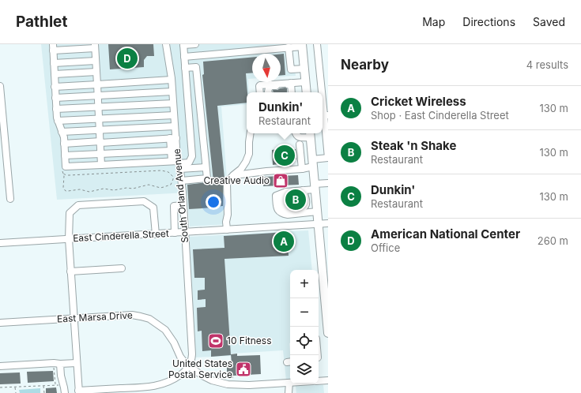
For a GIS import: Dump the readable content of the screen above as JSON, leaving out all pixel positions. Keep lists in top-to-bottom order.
{
  "streets": {
    "street": ["South Orland Avenue", "East Cinderella Street", "East Marsa Drive"]
  },
  "crossings": [
    ["South Orland Avenue", "East Cinderella Street"],
    ["South Orland Avenue", "East Marsa Drive"]
  ],
  "places": {
    "shop": ["Creative Audio"],
    "sports": ["10 Fitness"],
    "public building": ["United States Postal Service"]
  },
  "north": "bottom",
  "page": {
    "header": "Pathlet",
    "nav": ["Map", "Directions", "Saved"],
    "heading": ["Nearby", "4 results"],
    "pins": [
      "D",
      "C",
      "B",
      "A"
    ],
    "list": [
      {
        "mark": "A",
        "name": "Cricket Wireless",
        "note": "Shop · East Cinderella Street",
        "value": "130 m"
      },
      {
        "mark": "B",
        "name": "Steak 'n Shake",
        "note": "Restaurant",
        "value": "130 m"
      },
      {
        "mark": "C",
        "name": "Dunkin'",
        "note": "Restaurant",
        "value": "130 m"
      },
      {
        "mark": "D",
        "name": "American National Center",
        "note": "Office",
        "value": "260 m"
      }
    ],
    "popup": ["Dunkin'", "Restaurant"],
    "map_buttons": ["+", "−"]
  }
}
